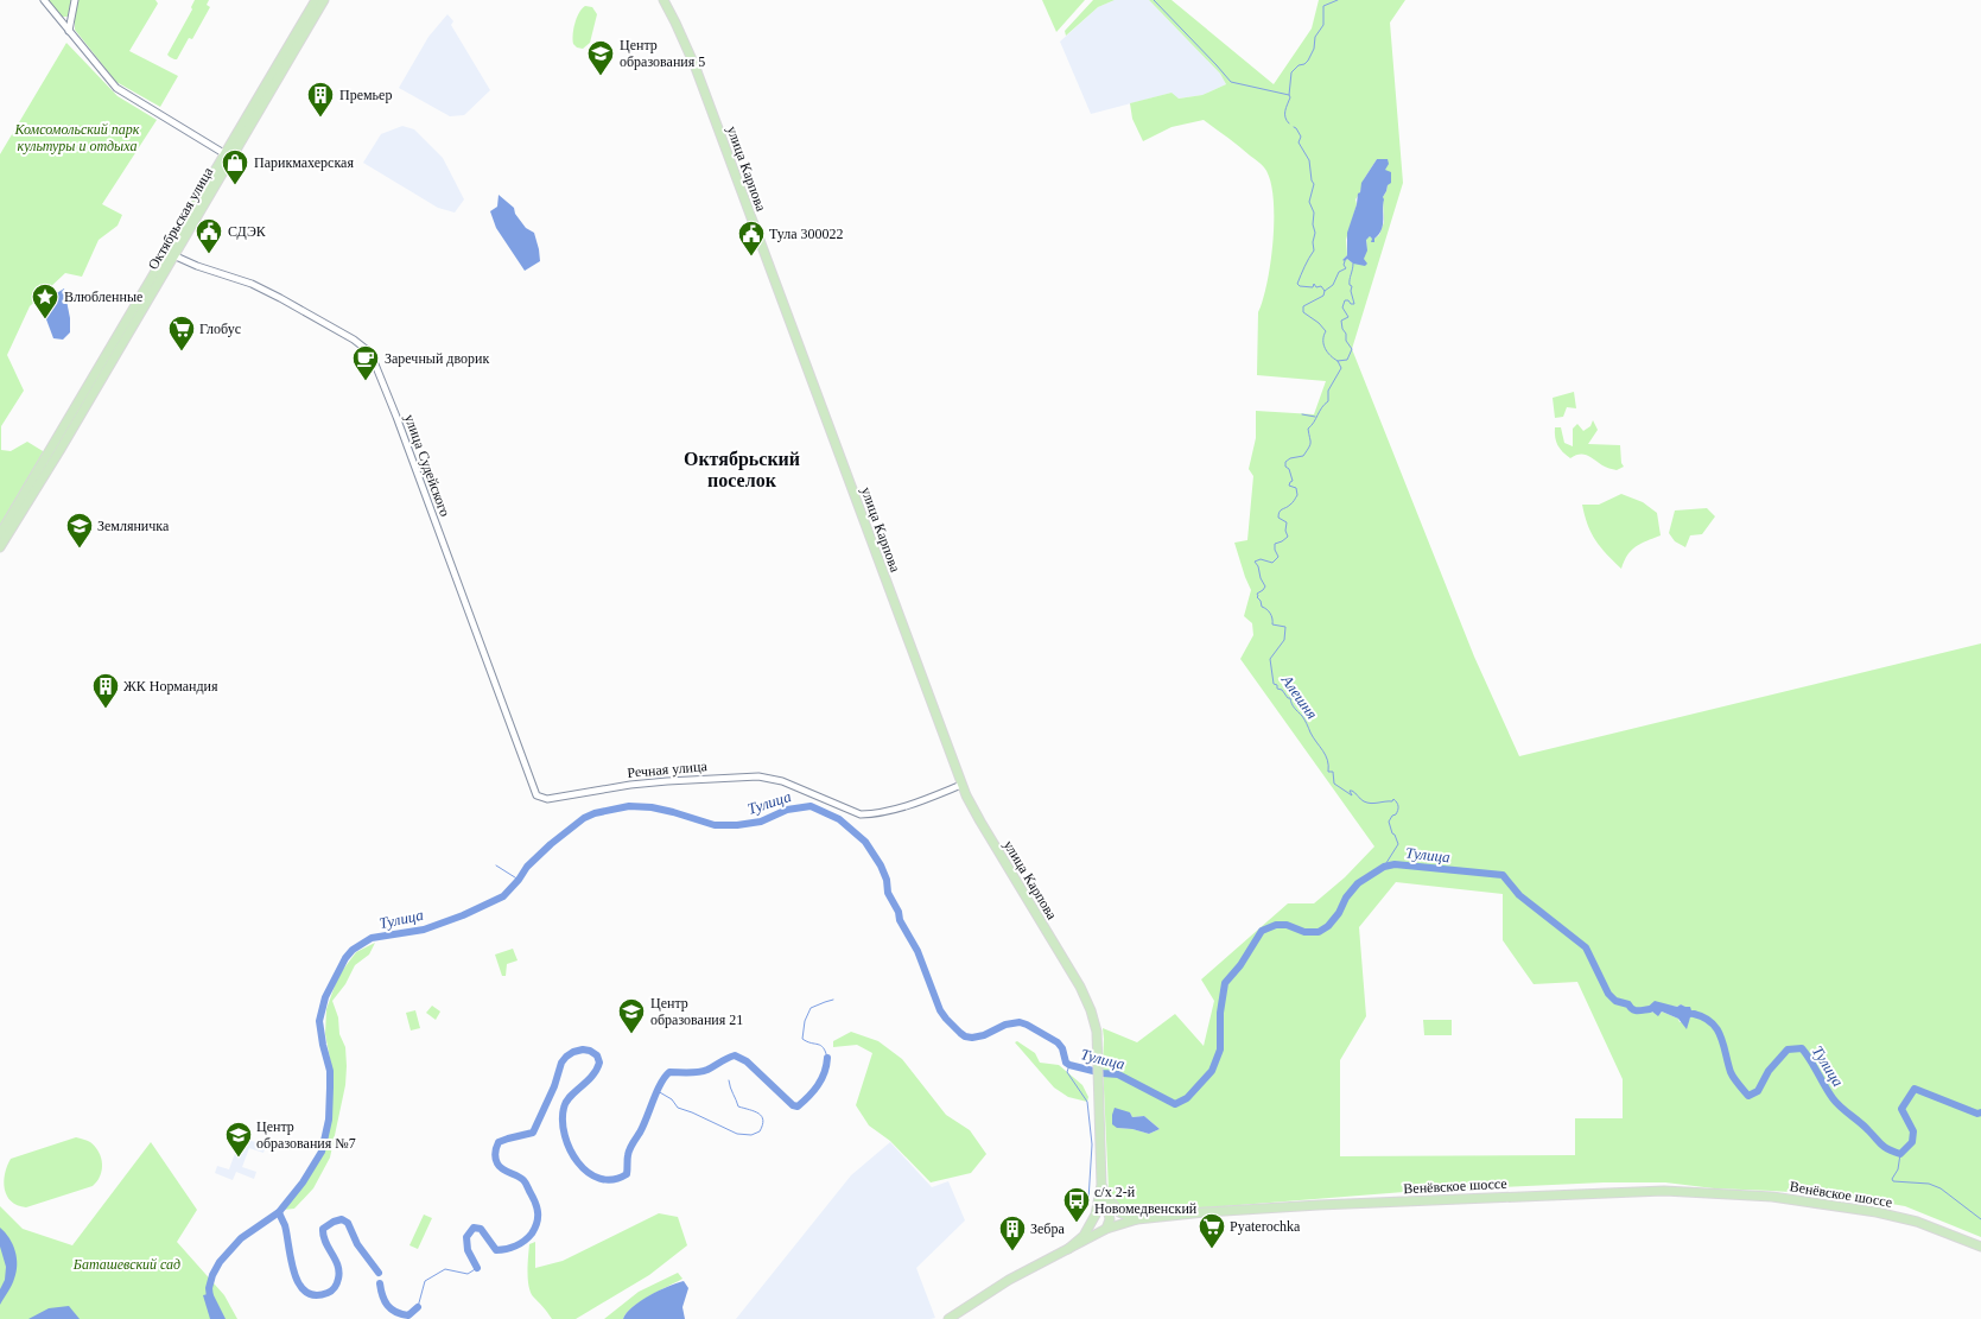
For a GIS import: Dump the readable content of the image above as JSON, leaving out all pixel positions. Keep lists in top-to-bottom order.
{
  "streets": {
    "main road": ["улица Карпова", "Октябрьская улица", "Венёвское шоссе"],
    "street": ["улица Судейского", "Речная улица"]
  },
  "crossings": [
    ["улица Карпова", "Речная улица"],
    ["Октябрьская улица", "улица Судейского"],
    ["улица Судейского", "Речная улица"]
  ],
  "districts": ["Октябрьский поселок"],
  "water": ["Алешня", "Тулица"],
  "parks": ["Комсомольский парк культуры и отдыха", "Баташевский сад"],
  "places": {
    "school or university": [
      "Центр образования 5",
      "Земляничка",
      "Центр образования 21",
      "Центр образования №7"
    ],
    "building": ["Премьер", "ЖК Нормандия", "Зебра"],
    "shop": ["Парикмахерская"],
    "public building": ["СДЭК", "Тула 300022"],
    "place": ["Влюбленные"],
    "supermarket": ["Глобус", "Pyaterochka"],
    "cafe": ["Заречный дворик"],
    "bus stop": ["с/х 2-й Новомедвенский"]
  }
}
